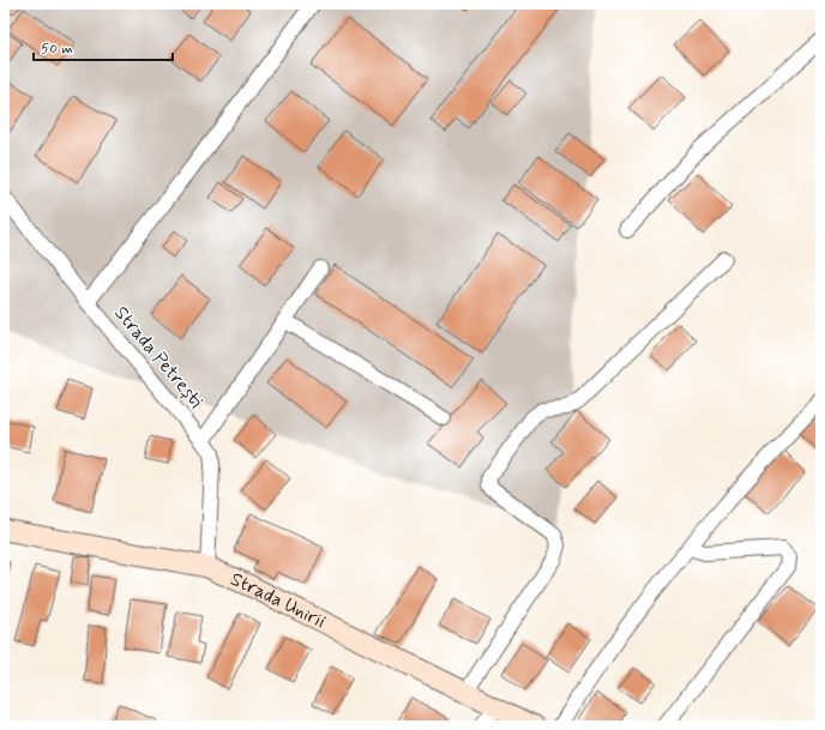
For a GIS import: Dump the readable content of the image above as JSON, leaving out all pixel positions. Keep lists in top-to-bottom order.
{
  "streets": {
    "main road": ["Strada Unirii"],
    "street": ["Strada Petrești"]
  },
  "crossings": [
    ["Strada Petrești", "Strada Unirii"]
  ],
  "scale_bar": "50 m"
}
